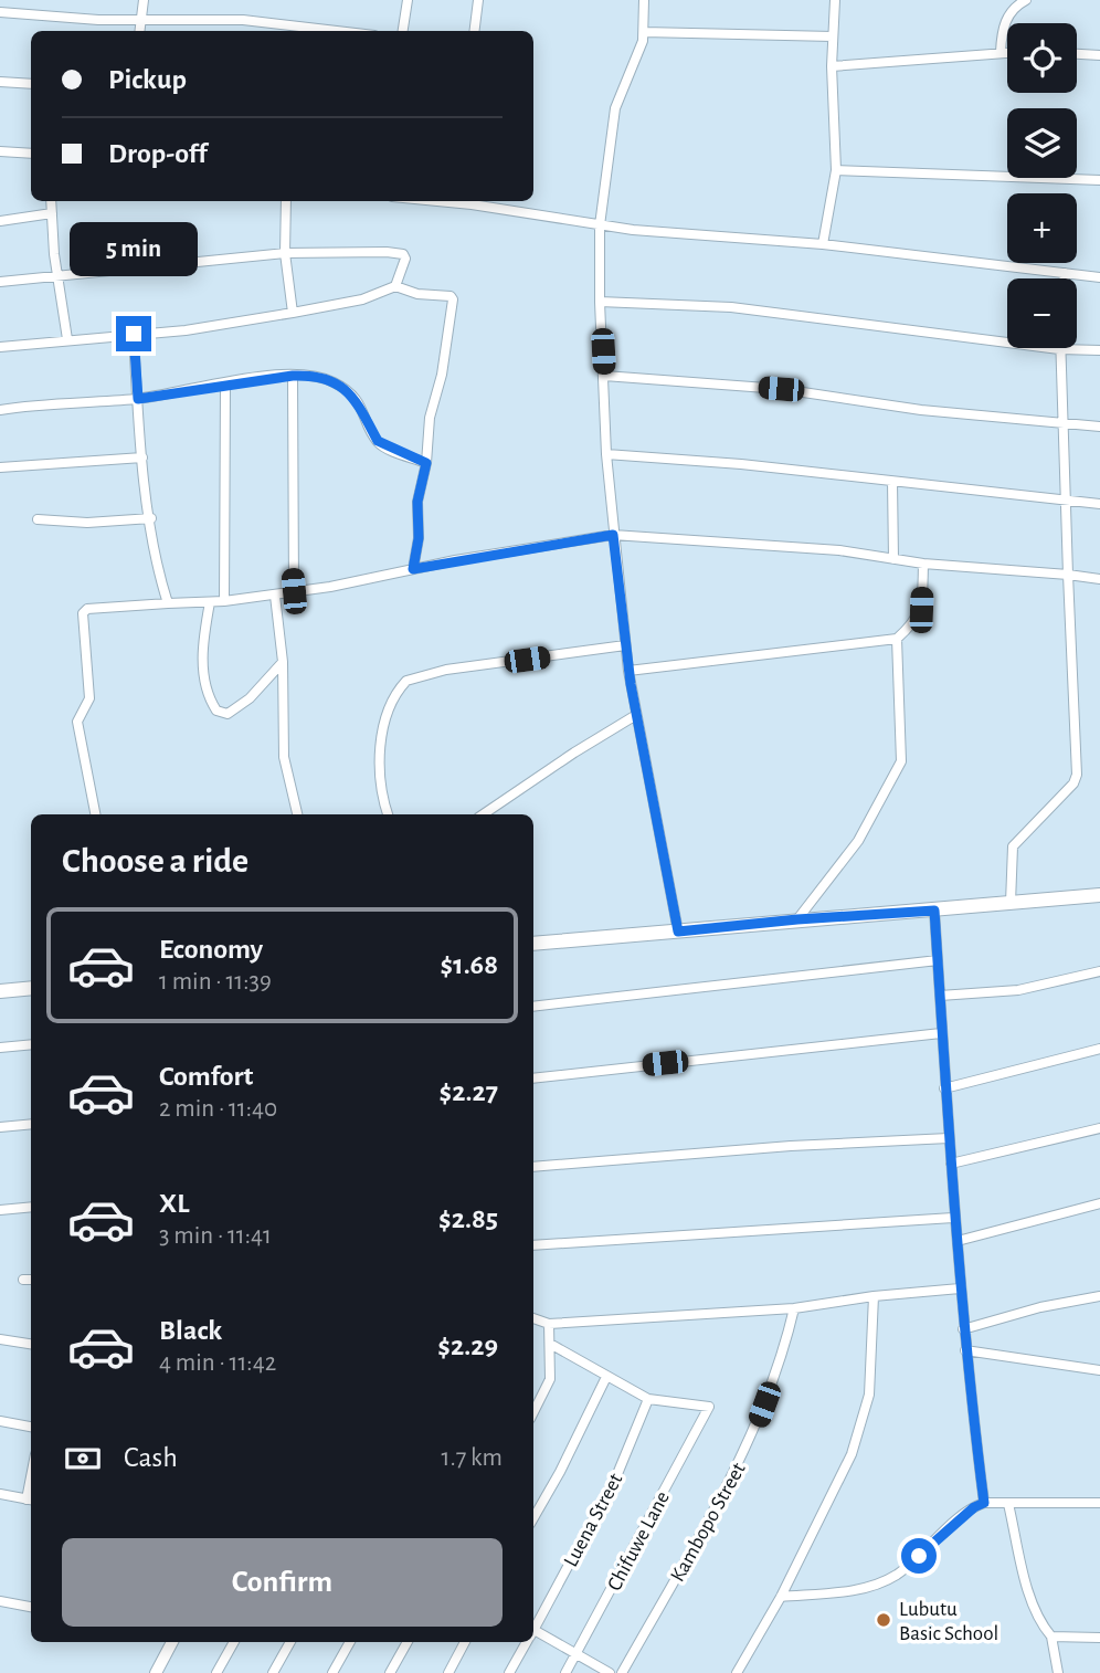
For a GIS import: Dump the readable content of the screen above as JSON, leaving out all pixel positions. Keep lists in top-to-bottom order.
{
  "streets": {
    "street": ["Luena Street", "Kambopo Street", "Chifuwe Lane"]
  },
  "crossings": [
    ["Luena Street", "Chifuwe Lane"]
  ],
  "places": ["Lubutu Basic School"],
  "page": {
    "map_buttons": ["+", "−"],
    "banner": ["Pickup", "Drop-off"],
    "bubble": "5 min",
    "heading": "Choose a ride",
    "list": [
      {
        "name": "Economy",
        "note": "1 min · 11:39",
        "value": "$1.68"
      },
      {
        "name": "Comfort",
        "note": "2 min · 11:40",
        "value": "$2.27"
      },
      {
        "name": "XL",
        "note": "3 min · 11:41",
        "value": "$2.85"
      },
      {
        "name": "Black",
        "note": "4 min · 11:42",
        "value": "$2.29"
      }
    ],
    "pay": ["Cash", "1.7 km"],
    "buttons": "Confirm"
  }
}
